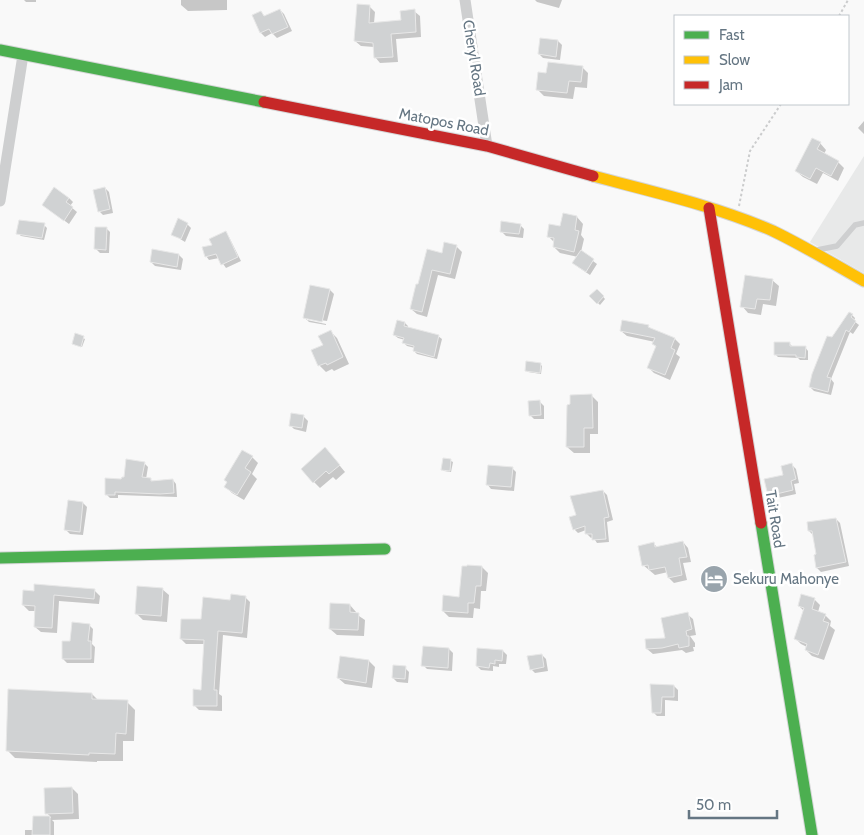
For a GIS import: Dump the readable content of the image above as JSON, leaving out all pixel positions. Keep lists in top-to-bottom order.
{
  "streets": {
    "street": ["Cheryl Road", "Matopos Road", "Tait Road"]
  },
  "crossings": [
    ["Cheryl Road", "Matopos Road"],
    ["Matopos Road", "Tait Road"]
  ],
  "places": {
    "hotel": ["Sekuru Mahonye"]
  },
  "legend": ["Fast", "Slow", "Jam"],
  "scale_bar": "50 m"
}
